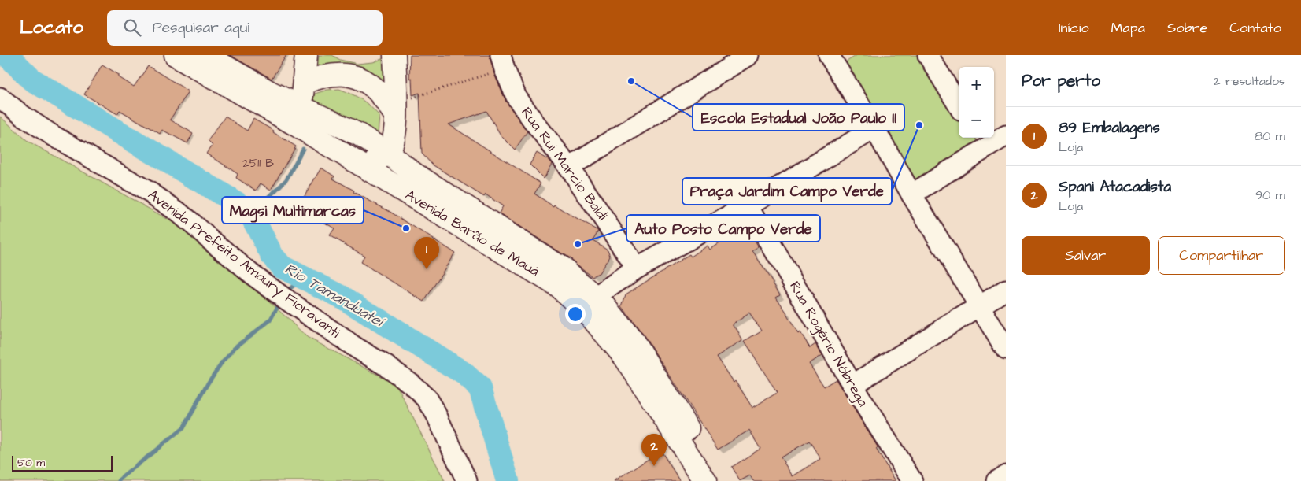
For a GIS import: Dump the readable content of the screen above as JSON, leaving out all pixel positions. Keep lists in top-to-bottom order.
{
  "streets": {
    "main road": ["Avenida Barão de Mauá"],
    "street": ["Rua Rui Marcio Baldi", "Avenida Prefeito Amaury Fioravanti", "Rua Rogério Nóbrega"]
  },
  "water": ["Rio Tamanduateí"],
  "places": [
    "Escola Estadual João Paulo II",
    "Praça Jardim Campo Verde",
    "Magsi Multimarcas",
    "Auto Posto Campo Verde"
  ],
  "house_numbers": ["2511 B"],
  "scale_bar": "50 m",
  "page": {
    "header": "Locato",
    "search": "Pesquisar aqui",
    "nav": [
      "Início",
      "Mapa",
      "Sobre",
      "Contato"
    ],
    "heading": ["Por perto", "2 resultados"],
    "map_buttons": ["+", "−"],
    "list": [
      {
        "mark": "1",
        "name": "89 Embalagens",
        "note": "Loja",
        "value": "80 m"
      },
      {
        "mark": "2",
        "name": "Spani Atacadista",
        "note": "Loja",
        "value": "90 m"
      }
    ],
    "buttons": ["Salvar", "Compartilhar"],
    "pins": ["1", "2"],
    "scale": "50 m"
  }
}
